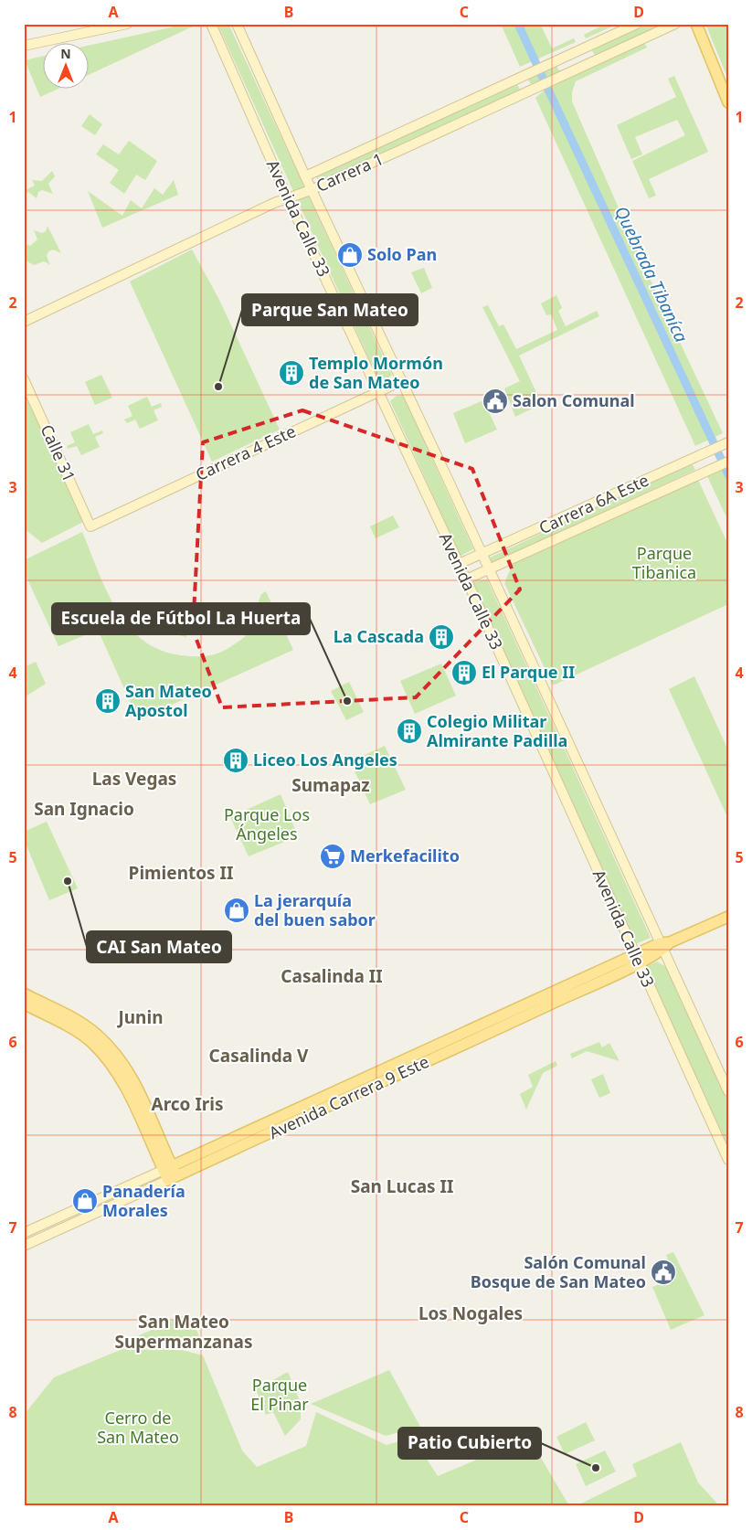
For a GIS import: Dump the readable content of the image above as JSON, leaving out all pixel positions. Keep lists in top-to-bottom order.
{
  "streets": {
    "main road": ["Avenida Carrera 9 Este"],
    "street": [
      "Carrera 1",
      "Avenida Calle 33",
      "Calle 31",
      "Carrera 4 Este",
      "Carrera 6A Este"
    ]
  },
  "crossings": [
    ["Carrera 1", "Avenida Calle 33"],
    ["Avenida Calle 33", "Carrera 4 Este"],
    ["Avenida Calle 33", "Carrera 6A Este"],
    ["Avenida Calle 33", "Avenida Carrera 9 Este"],
    ["Calle 31", "Carrera 4 Este"]
  ],
  "districts": [
    "Las Vegas",
    "Sumapaz",
    "San Ignacio",
    "Pimientos II",
    "Casalinda II",
    "Junin",
    "Casalinda V",
    "Arco Iris",
    "San Lucas II",
    "Los Nogales",
    "San Mateo Supermanzanas"
  ],
  "water": ["Quebrada Tibaníca"],
  "parks": [
    "Parque Tibanica",
    "Parque Los Ángeles",
    "Parque El Pinar",
    "Cerro de San Mateo"
  ],
  "places": {
    "shop": ["Solo Pan", "La jerarquía del buen sabor", "Panadería Morales"],
    "building": [
      "Templo Mormón de San Mateo",
      "La Cascada",
      "El Parque II",
      "San Mateo Apostol",
      "Colegio Militar Almirante Padilla",
      "Liceo Los Angeles"
    ],
    "other": [
      "Parque San Mateo",
      "Escuela de Fútbol La Huerta",
      "CAI San Mateo",
      "Patio Cubierto"
    ],
    "public building": ["Salon Comunal", "Salón Comunal Bosque de San Mateo"],
    "supermarket": ["Merkefacilito"]
  },
  "north": "top",
  "grid": {
    "columns": [
      "A",
      "B",
      "C",
      "D"
    ],
    "rows": [
      "1",
      "2",
      "3",
      "4",
      "5",
      "6",
      "7",
      "8"
    ]
  }
}
